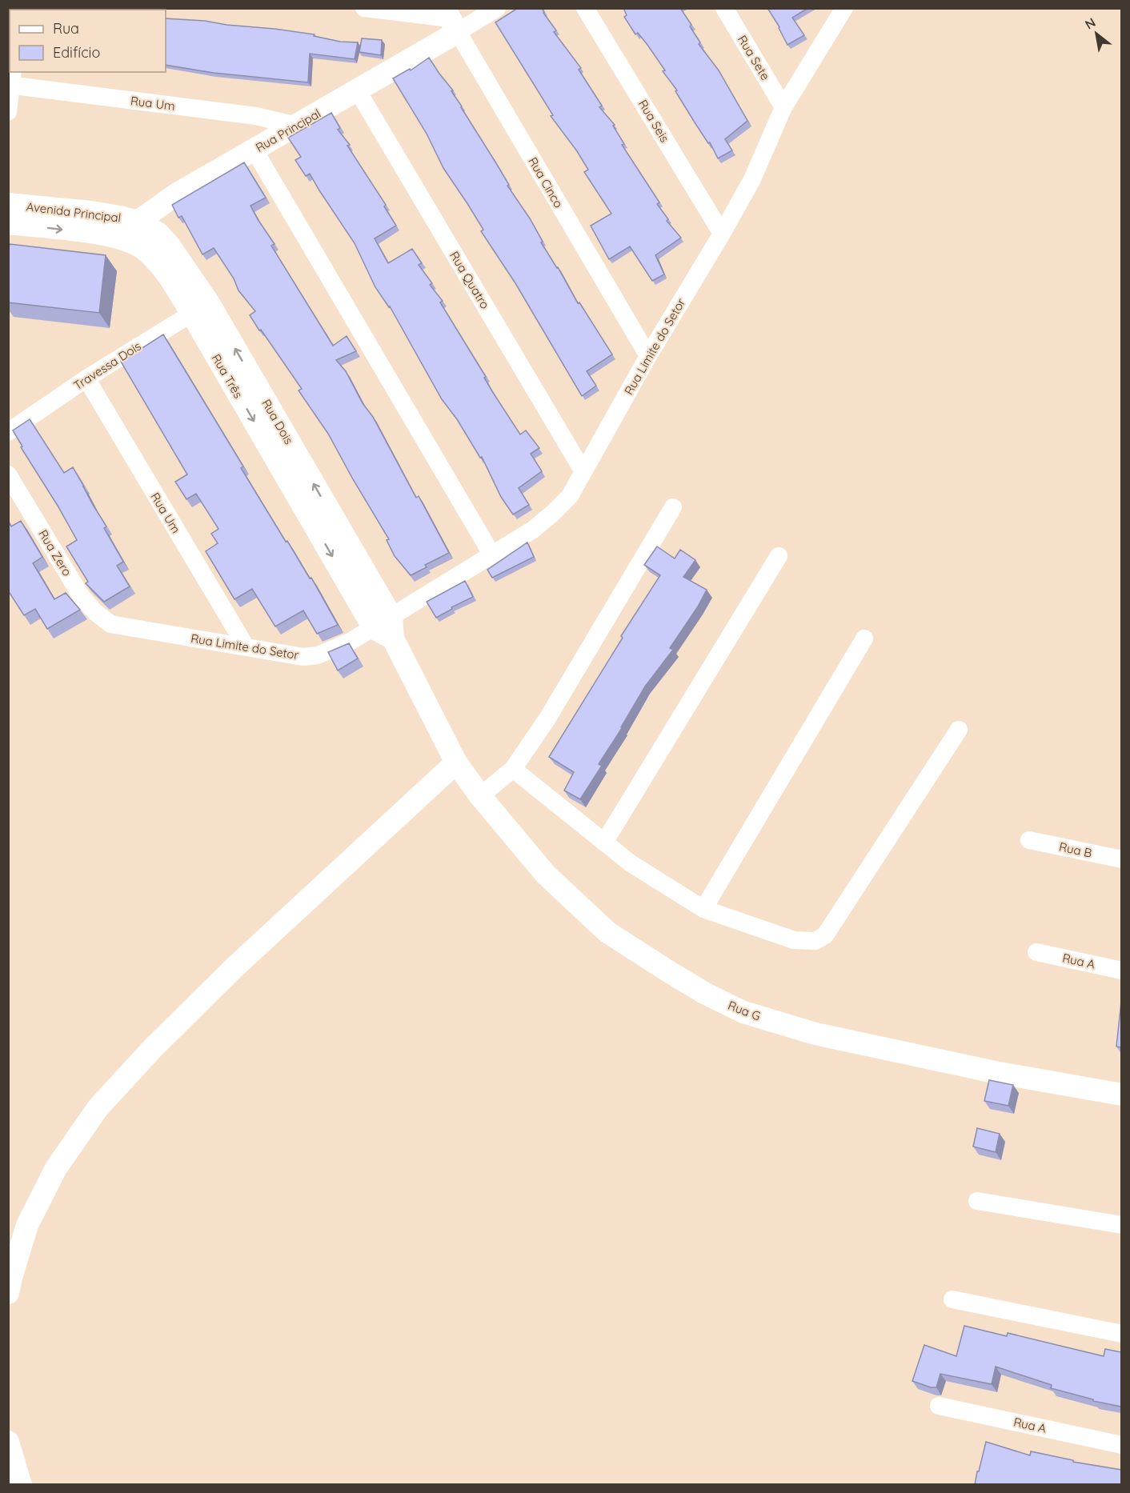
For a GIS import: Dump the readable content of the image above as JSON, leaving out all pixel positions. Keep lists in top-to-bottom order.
{
  "streets": {
    "street": [
      "Rua Sete",
      "Rua Um",
      "Rua Seis",
      "Rua Principal",
      "Rua Cinco",
      "Avenida Principal",
      "Rua Quatro",
      "Rua Limite do Setor",
      "Travessa Dois",
      "Rua Dois",
      "Rua Zero",
      "Rua B",
      "Rua A",
      "Rua G"
    ]
  },
  "crossings": [
    ["Rua Sete", "Rua Limite do Setor"],
    ["Rua Um", "Rua Principal"],
    ["Rua Um", "Rua Limite do Setor"],
    ["Rua Um", "Travessa Dois"],
    ["Rua Seis", "Rua Limite do Setor"],
    ["Rua Principal", "Rua Cinco"],
    ["Rua Principal", "Avenida Principal"],
    ["Rua Principal", "Rua Quatro"],
    ["Rua Principal", "Rua Dois"],
    ["Rua Cinco", "Rua Limite do Setor"],
    ["Avenida Principal", "Rua Dois"],
    ["Rua Quatro", "Rua Limite do Setor"],
    ["Rua Limite do Setor", "Rua Dois"],
    ["Rua Limite do Setor", "Rua Zero"],
    ["Travessa Dois", "Rua Dois"],
    ["Rua Dois", "Rua G"]
  ],
  "legend": ["Rua", "Edifício"],
  "north": "top left"
}
